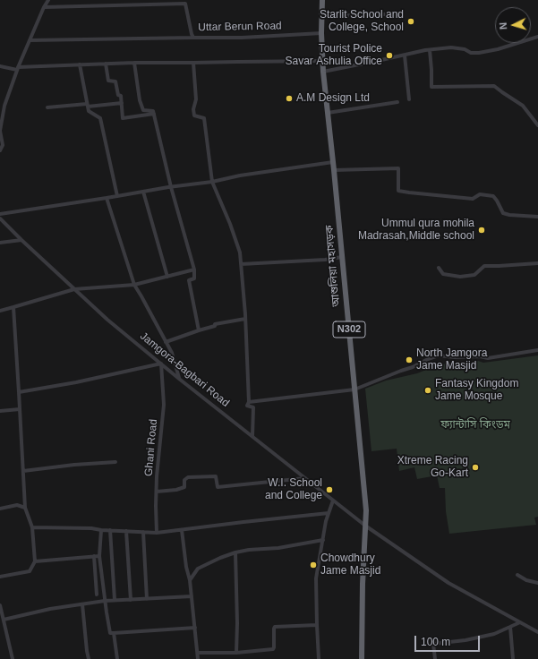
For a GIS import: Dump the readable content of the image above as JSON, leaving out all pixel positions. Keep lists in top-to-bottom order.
{
  "streets": {
    "highway": ["আশুলিয়া মহাসড়ক", "N302"],
    "street": ["Uttar Berun Road", "Jamgora-Bagbari Road", "Ghani Road"]
  },
  "crossings": [
    ["Uttar Berun Road", "আশুলিয়া মহাসড়ক"],
    ["আশুলিয়া মহাসড়ক", "Jamgora-Bagbari Road"],
    ["Jamgora-Bagbari Road", "Ghani Road"]
  ],
  "parks": ["ফ্যান্টাসি কিংডম"],
  "places": [
    "Starlit School and College, School",
    "Tourist Police Savar Ashulia Office",
    "A.M Design Ltd",
    "Ummul qura mohila Madrasah,Middle school",
    "North Jamgora Jame Masjid",
    "Fantasy Kingdom Jame Mosque",
    "Xtreme Racing Go-Kart",
    "W.I. School and College",
    "Chowdhury Jame Masjid"
  ],
  "scale_bar": "100 m",
  "north": "left"
}
